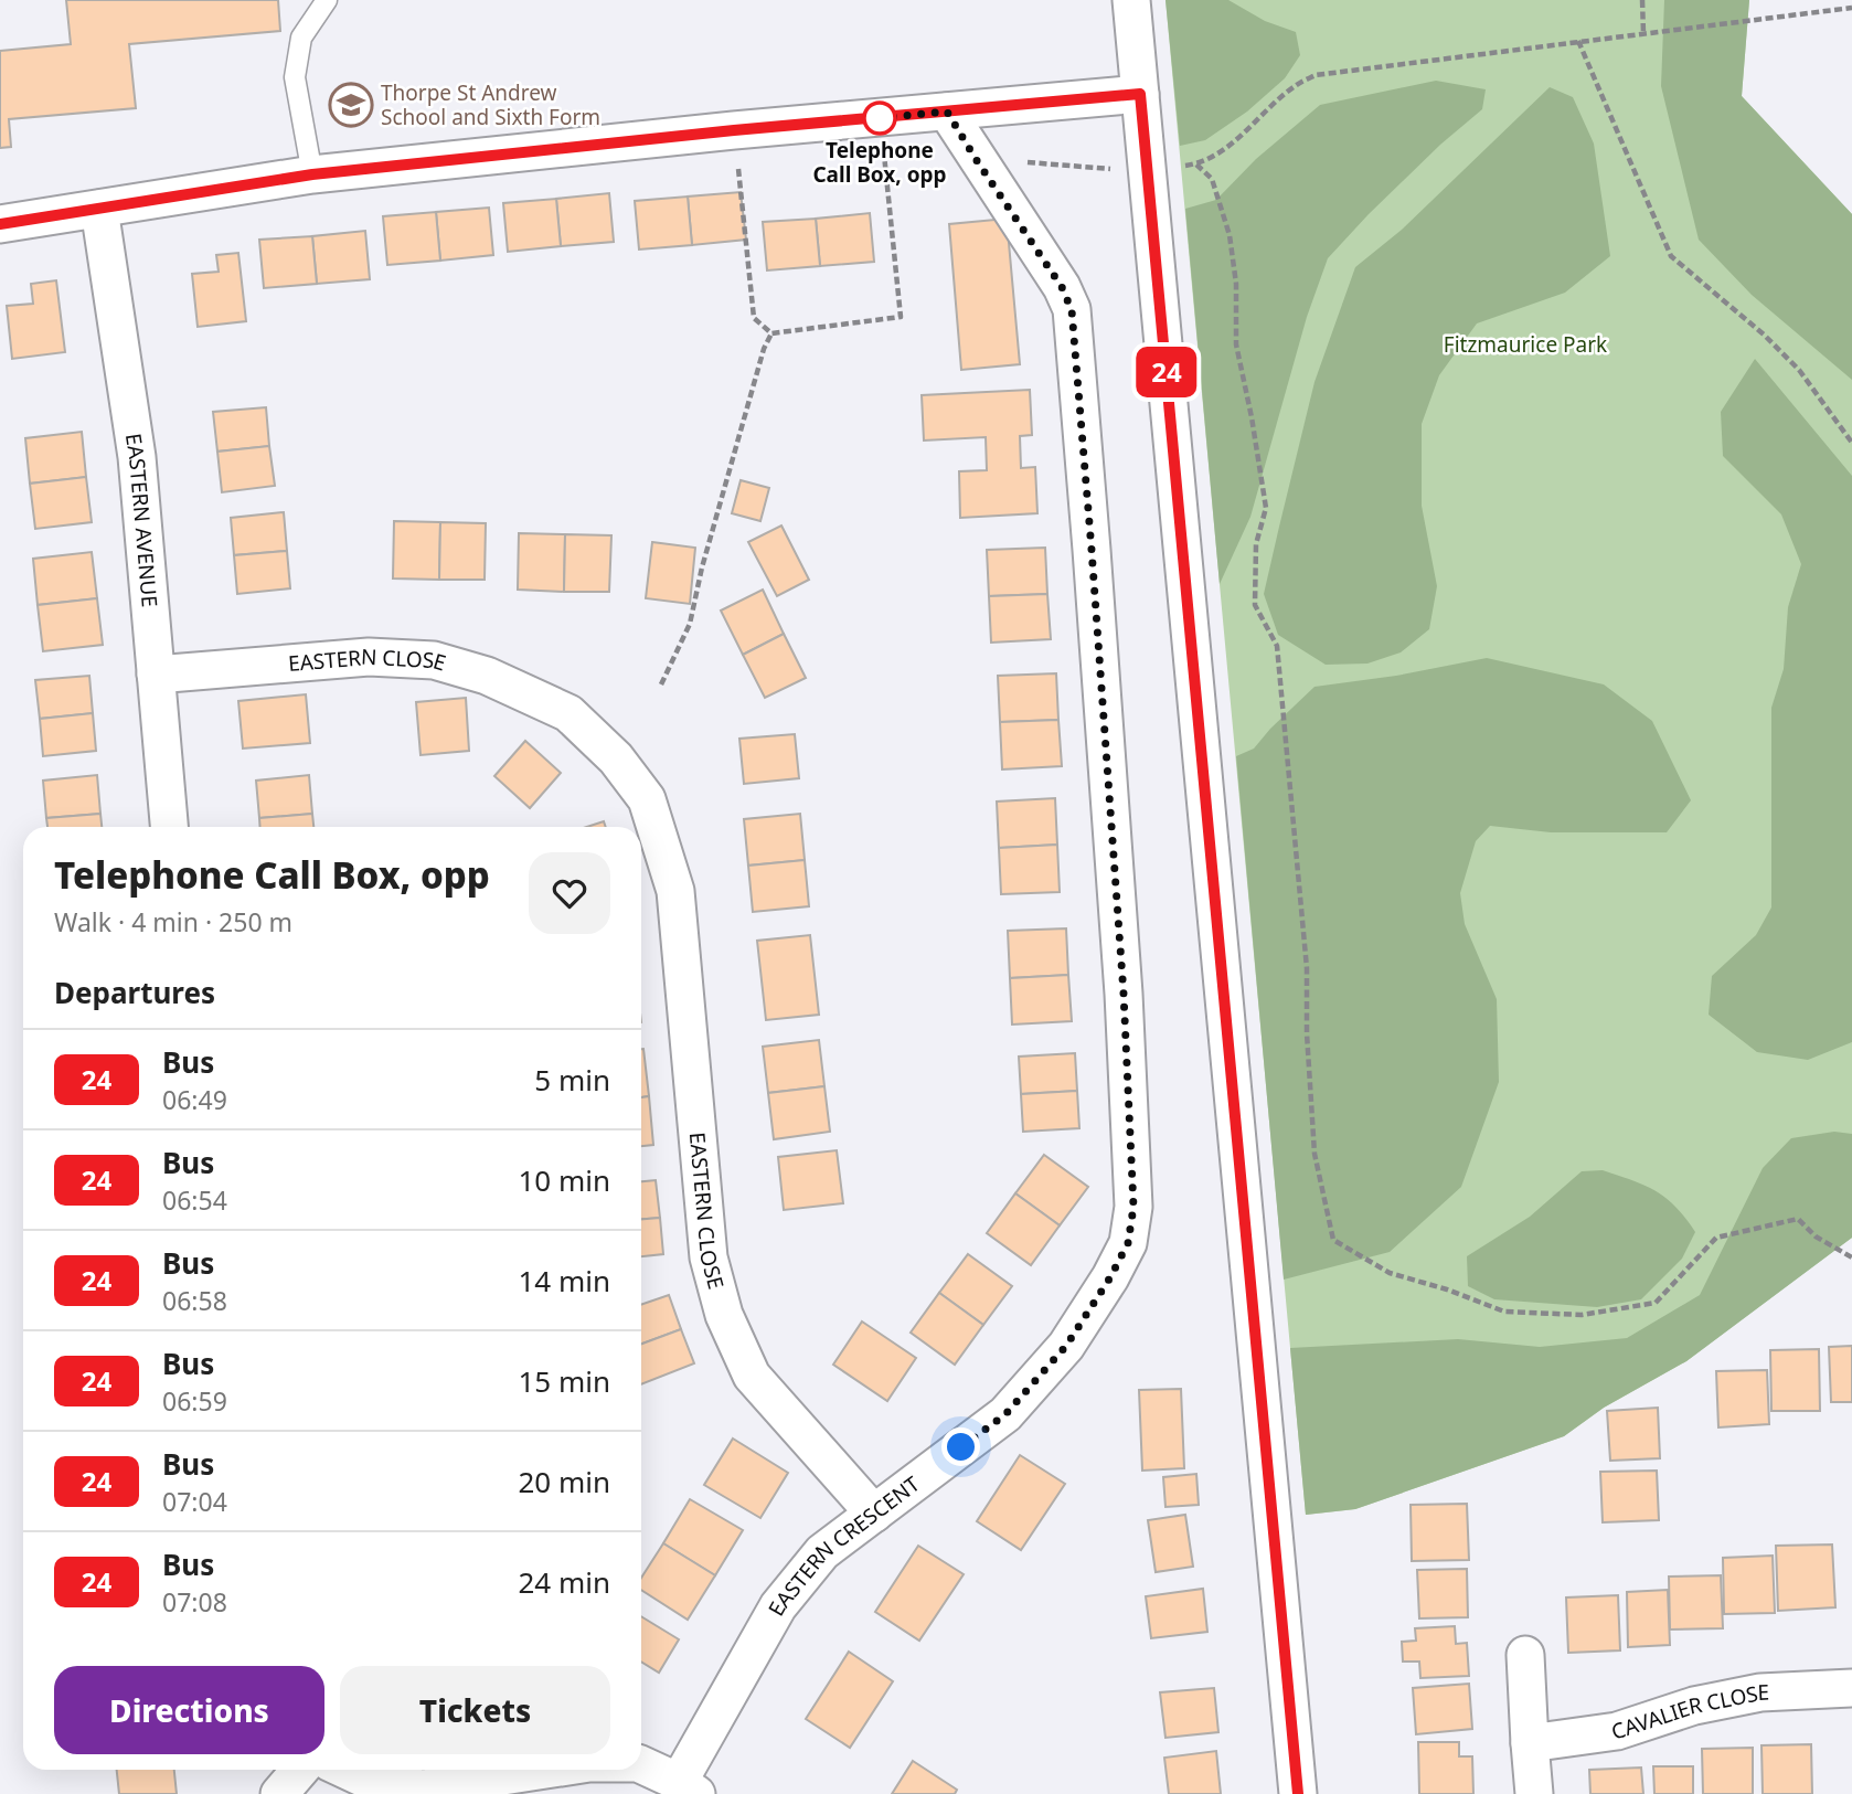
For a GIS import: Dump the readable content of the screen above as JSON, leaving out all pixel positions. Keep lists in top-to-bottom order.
{
  "streets": {
    "street": [
      "EASTERN AVENUE",
      "EASTERN CLOSE",
      "EASTERN CRESCENT",
      "CAVALIER CLOSE"
    ]
  },
  "crossings": [
    ["EASTERN AVENUE", "EASTERN CLOSE"],
    ["EASTERN CLOSE", "EASTERN CRESCENT"]
  ],
  "parks": ["Fitzmaurice Park"],
  "places": {
    "school or university": ["Thorpe St Andrew School and Sixth Form"],
    "other": ["Telephone Call Box, opp"]
  },
  "lines": ["bus line 24"],
  "page": {
    "on_map": "24",
    "heading": [
      ["Telephone Call Box, opp", "Walk · 4 min · 250 m"],
      "Departures"
    ],
    "list": [
      {
        "mark": "24",
        "name": "Bus",
        "note": "06:49",
        "value": "5 min"
      },
      {
        "mark": "24",
        "name": "Bus",
        "note": "06:54",
        "value": "10 min"
      },
      {
        "mark": "24",
        "name": "Bus",
        "note": "06:58",
        "value": "14 min"
      },
      {
        "mark": "24",
        "name": "Bus",
        "note": "06:59",
        "value": "15 min"
      },
      {
        "mark": "24",
        "name": "Bus",
        "note": "07:04",
        "value": "20 min"
      },
      {
        "mark": "24",
        "name": "Bus",
        "note": "07:08",
        "value": "24 min"
      }
    ],
    "buttons": ["Directions", "Tickets"]
  }
}
